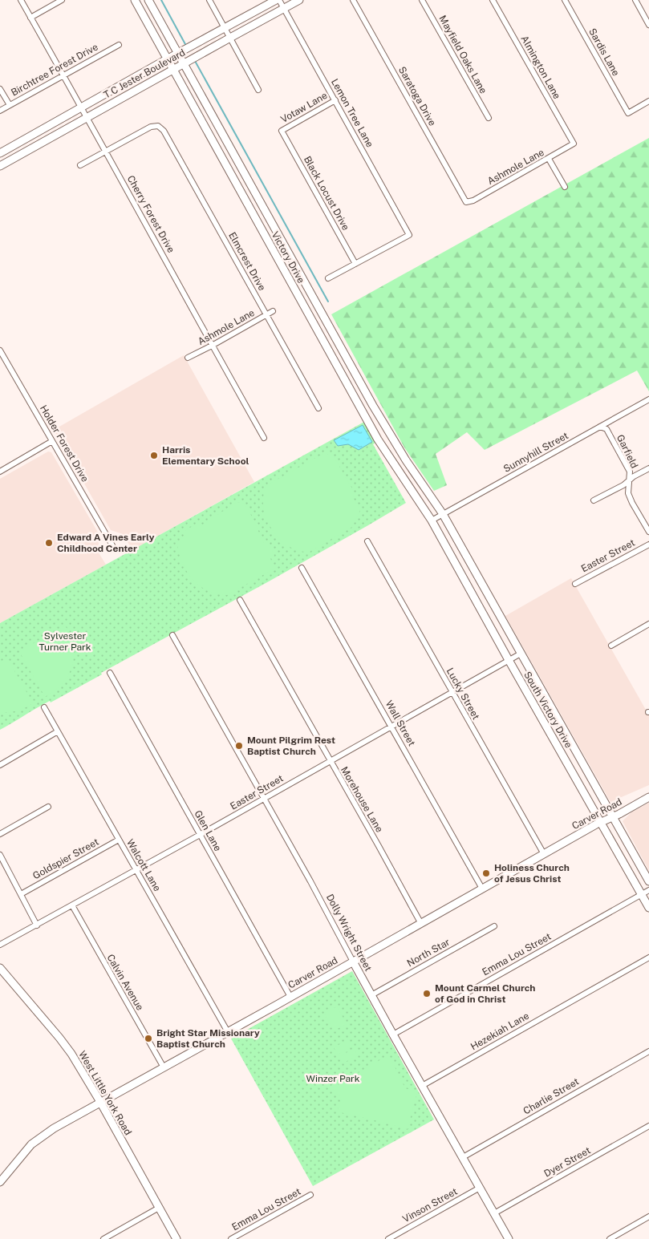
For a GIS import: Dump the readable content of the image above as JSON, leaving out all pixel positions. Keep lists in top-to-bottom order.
{
  "streets": {
    "main road": [
      "T C Jester Boulevard",
      "Victory Drive",
      "South Victory Drive",
      "Carver Road",
      "Dolly Wright Street",
      "West Little York Road"
    ],
    "street": [
      "Sardis Lane",
      "Mayfield Oaks Lane",
      "Almington Lane",
      "Birchtree Forest Drive",
      "Saratoga Drive",
      "Votaw Lane",
      "Lemon Tree Lane",
      "Ashmole Lane",
      "Black Locust Drive",
      "Cherry Forest Drive",
      "Elmcrest Drive",
      "Holder Forest Drive",
      "Garfield",
      "Sunnyhill Street",
      "Easter Street",
      "Lucky Street",
      "Wall Street",
      "Morehouse Lane",
      "Glen Lane",
      "Goldspier Street",
      "Walcott Lane",
      "North Star",
      "Emma Lou Street",
      "Calvin Avenue",
      "Hezekiah Lane",
      "Charlie Street",
      "Dyer Street",
      "Vinson Street"
    ]
  },
  "crossings": [
    ["Almington Lane", "Ashmole Lane"],
    ["Birchtree Forest Drive", "Cherry Forest Drive"],
    ["T C Jester Boulevard", "Lemon Tree Lane"],
    ["T C Jester Boulevard", "Cherry Forest Drive"],
    ["T C Jester Boulevard", "Victory Drive"],
    ["Saratoga Drive", "Ashmole Lane"],
    ["Votaw Lane", "Lemon Tree Lane"],
    ["Votaw Lane", "Black Locust Drive"],
    ["Lemon Tree Lane", "Black Locust Drive"],
    ["Ashmole Lane", "Cherry Forest Drive"],
    ["Ashmole Lane", "Elmcrest Drive"],
    ["Cherry Forest Drive", "Elmcrest Drive"],
    ["Victory Drive", "Sunnyhill Street"],
    ["Victory Drive", "South Victory Drive"],
    ["Garfield", "Sunnyhill Street"],
    ["Sunnyhill Street", "South Victory Drive"],
    ["Easter Street", "Lucky Street"],
    ["Easter Street", "South Victory Drive"],
    ["Easter Street", "Wall Street"],
    ["Easter Street", "Morehouse Lane"],
    ["Easter Street", "Glen Lane"],
    ["Easter Street", "Walcott Lane"],
    ["Easter Street", "Dolly Wright Street"],
    ["Easter Street", "Calvin Avenue"],
    ["Lucky Street", "Carver Road"],
    ["South Victory Drive", "Carver Road"],
    ["South Victory Drive", "Emma Lou Street"],
    ["Wall Street", "Carver Road"],
    ["Morehouse Lane", "Carver Road"],
    ["Carver Road", "Glen Lane"],
    ["Carver Road", "Walcott Lane"],
    ["Carver Road", "Dolly Wright Street"],
    ["Carver Road", "Calvin Avenue"],
    ["Carver Road", "West Little York Road"],
    ["Goldspier Street", "Walcott Lane"],
    ["Dolly Wright Street", "North Star"],
    ["Dolly Wright Street", "Emma Lou Street"],
    ["Dolly Wright Street", "Hezekiah Lane"],
    ["Dolly Wright Street", "Charlie Street"],
    ["Dolly Wright Street", "Dyer Street"],
    ["Dolly Wright Street", "Vinson Street"]
  ],
  "parks": ["Sylvester Turner Park", "Winzer Park"],
  "places": [
    "Harris Elementary School",
    "Edward A Vines Early Childhood Center",
    "Mount Pilgrim Rest Baptist Church",
    "Holiness Church of Jesus Christ",
    "Mount Carmel Church of God in Christ",
    "Bright Star Missionary Baptist Church"
  ]
}
